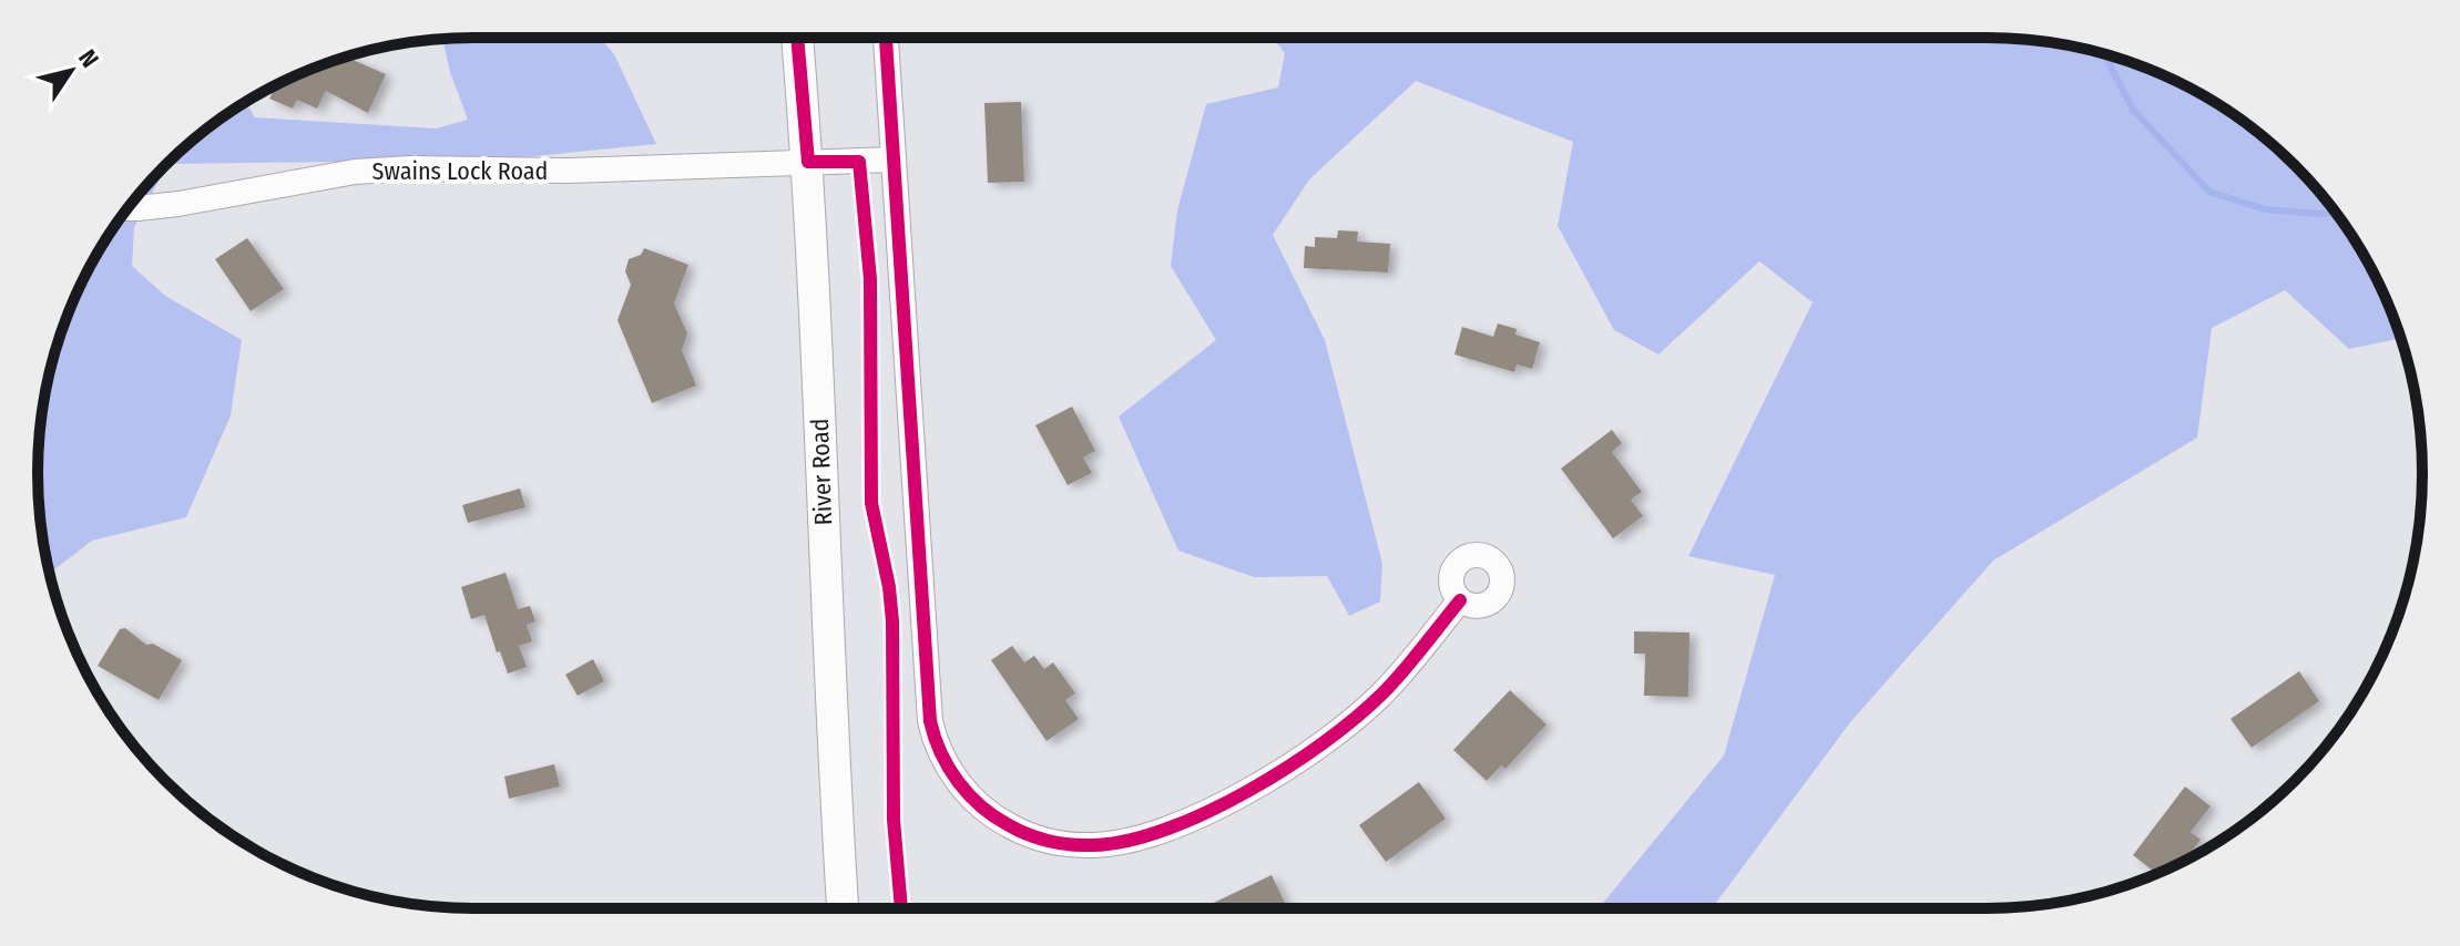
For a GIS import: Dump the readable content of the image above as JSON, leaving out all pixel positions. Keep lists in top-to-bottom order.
{
  "streets": {
    "main road": ["River Road"],
    "street": ["Swains Lock Road"]
  },
  "crossings": [
    ["Swains Lock Road", "River Road"]
  ],
  "north": "top right"
}
